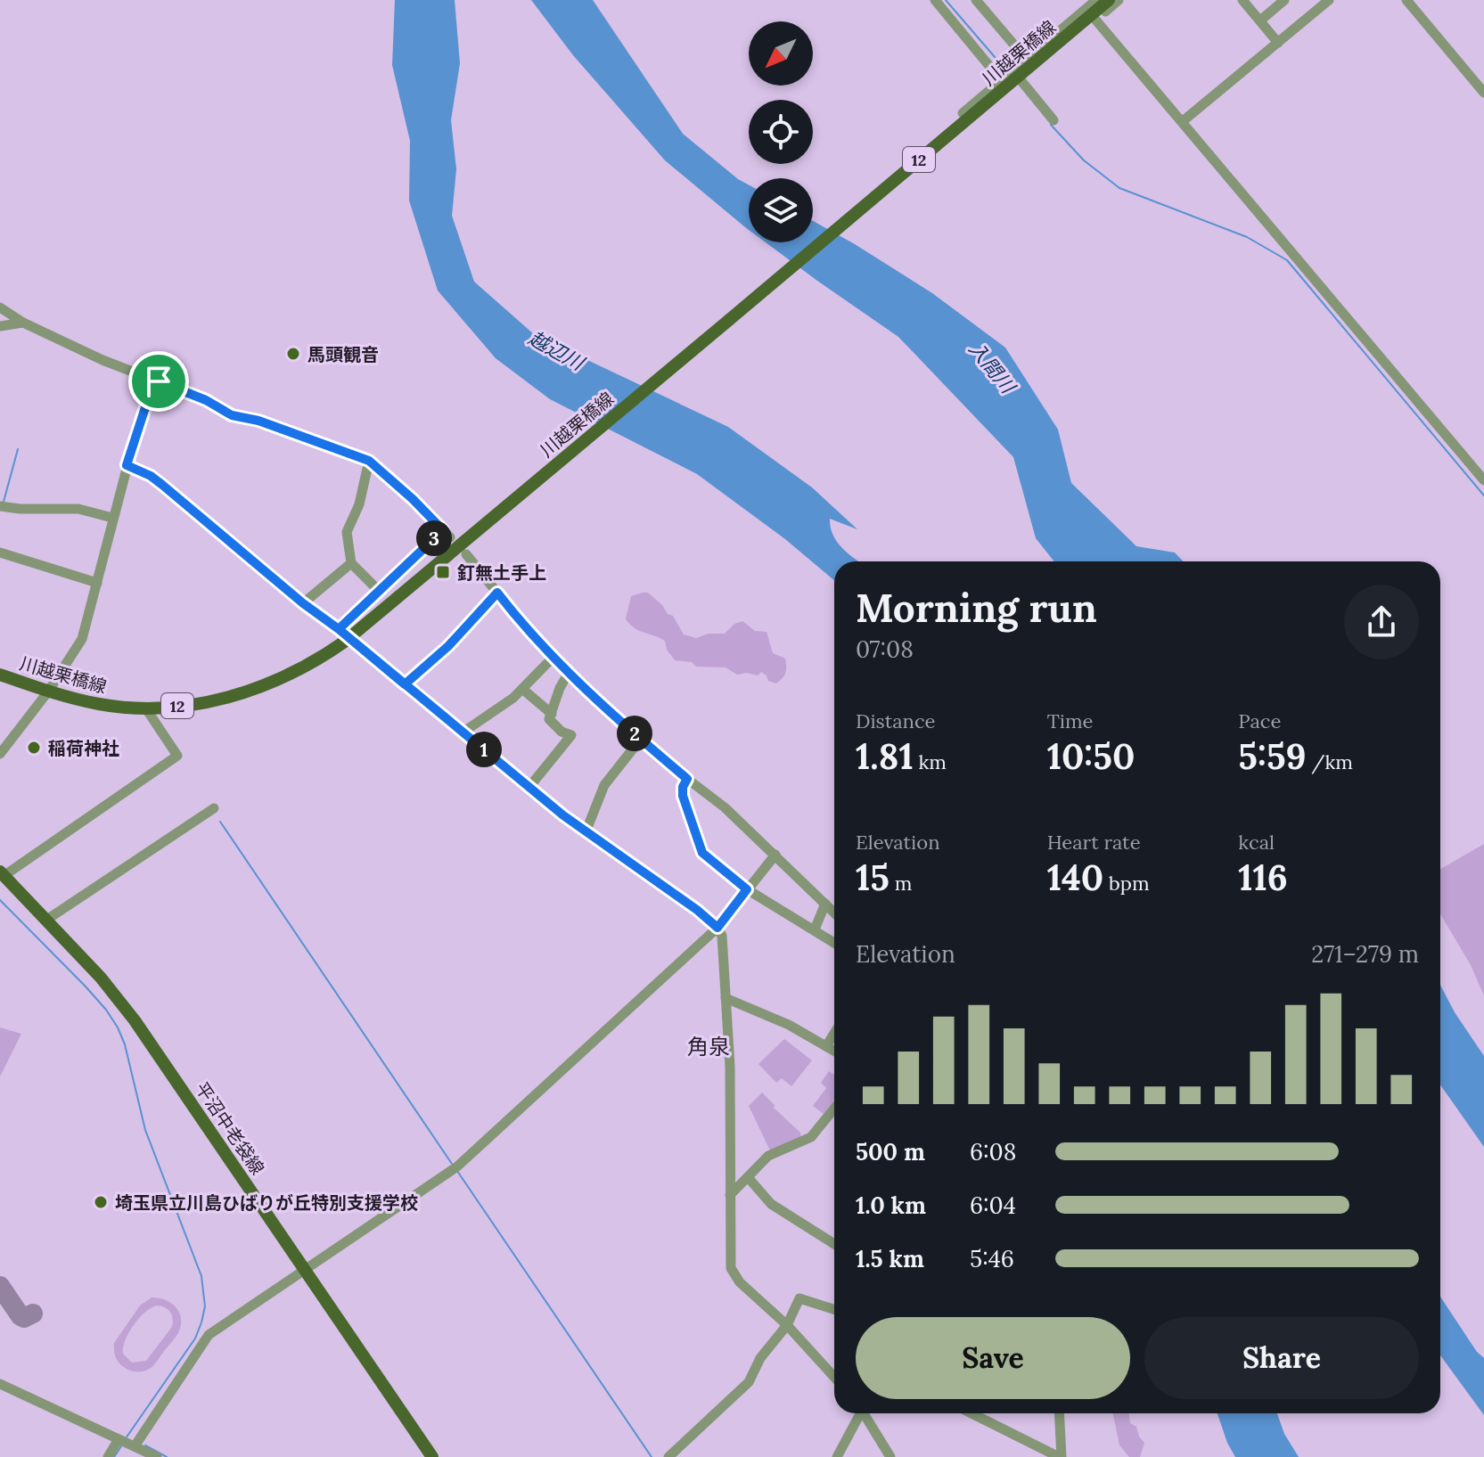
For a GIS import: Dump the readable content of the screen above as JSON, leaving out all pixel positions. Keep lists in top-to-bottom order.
{
  "streets": {
    "main road": ["川越栗橋線", "12", "平沼中老袋線"]
  },
  "districts": ["角泉"],
  "water": ["越辺川", "入間川"],
  "places": {
    "other": ["馬頭観音", "稲荷神社", "埼玉県立川島ひばりが丘特別支援学校"],
    "transit": ["釘無土手上"]
  },
  "north": "bottom left",
  "page": {
    "pins": ["3", "2", "1"],
    "heading": ["Morning run", "07:08"],
    "stats": [
      ["Distance", "1.81 km"],
      ["Time", "10:50"],
      ["Pace", "5:59 /km"],
      ["Elevation", "15 m"],
      ["Heart rate", "140 bpm"],
      ["kcal", "116"]
    ],
    "chart": ["Elevation", "271–279 m"],
    "list": [
      {
        "name": "500 m",
        "note": "6:08"
      },
      {
        "name": "1.0 km",
        "note": "6:04"
      },
      {
        "name": "1.5 km",
        "note": "5:46"
      }
    ],
    "buttons": ["Save", "Share"]
  }
}
